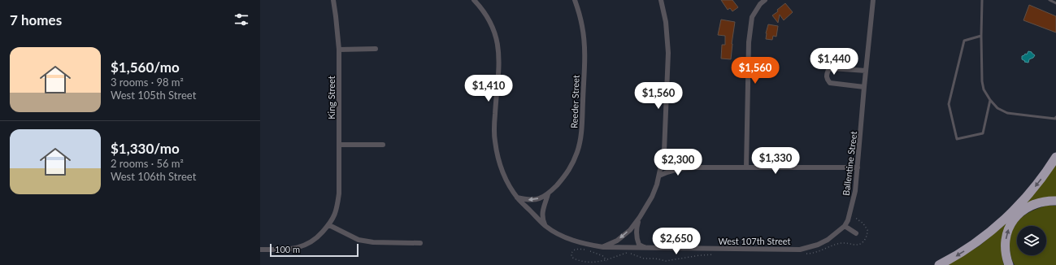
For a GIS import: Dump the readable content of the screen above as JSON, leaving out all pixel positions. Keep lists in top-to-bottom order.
{
  "streets": {
    "street": [
      "King Street",
      "Reeder Street",
      "Ballentine Street",
      "West 107th Street"
    ]
  },
  "crossings": [
    ["Reeder Street", "West 107th Street"],
    ["Ballentine Street", "West 107th Street"]
  ],
  "scale_bar": "100 m",
  "page": {
    "heading": "7 homes",
    "list": [
      {
        "name": "$1,560/mo",
        "note": "3 rooms · 98 m² · West 105th Street"
      },
      {
        "name": "$1,330/mo",
        "note": "2 rooms · 56 m² · West 106th Street"
      }
    ],
    "price": [
      "$1,440",
      "$1,560",
      "$1,410",
      "$1,560",
      "$1,330",
      "$2,300",
      "$2,650"
    ],
    "scale": "100 m"
  }
}
